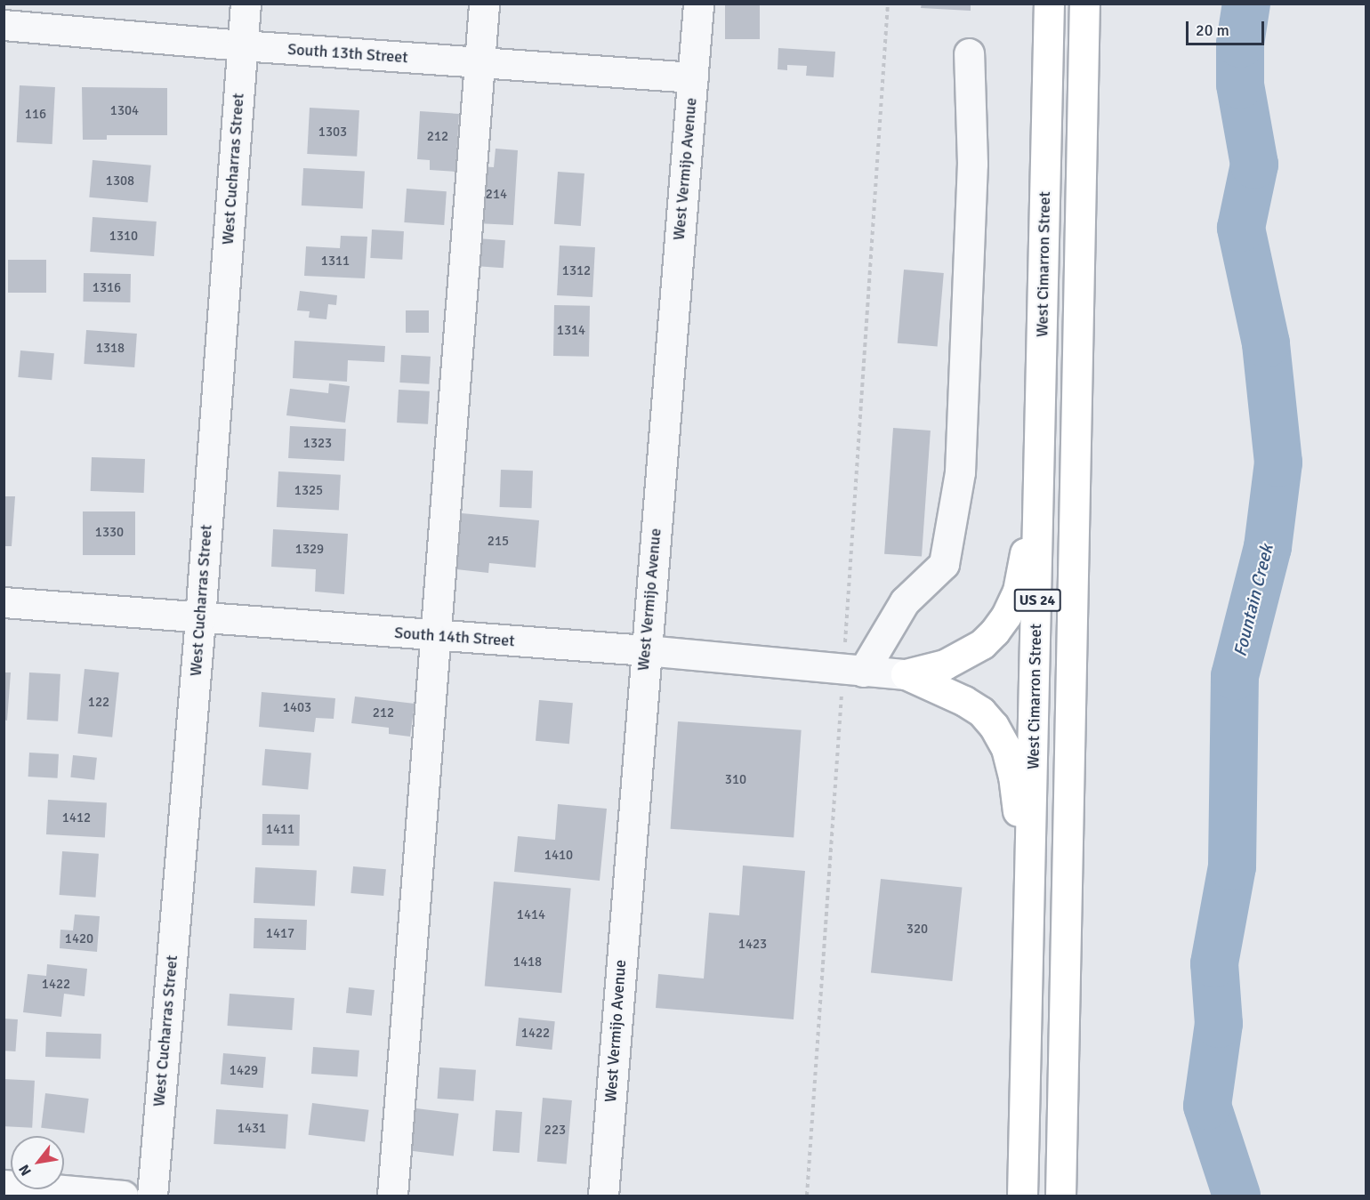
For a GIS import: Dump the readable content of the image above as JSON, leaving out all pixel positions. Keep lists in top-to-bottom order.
{
  "streets": {
    "highway": ["West Cimarron Street", "US 24"],
    "street": [
      "South 13th Street",
      "West Cucharras Street",
      "West Vermijo Avenue",
      "South 14th Street"
    ]
  },
  "crossings": [
    ["South 13th Street", "West Cucharras Street"],
    ["South 13th Street", "West Vermijo Avenue"],
    ["West Cucharras Street", "South 14th Street"],
    ["West Vermijo Avenue", "South 14th Street"]
  ],
  "water": ["Fountain Creek"],
  "house_numbers": [
    "1304",
    "116",
    "1303",
    "212",
    "1308",
    "214",
    "1310",
    "1311",
    "1312",
    "1316",
    "1314",
    "1318",
    "1323",
    "1325",
    "1330",
    "215",
    "1329",
    "122",
    "1403",
    "212",
    "310",
    "1412",
    "1411",
    "1410",
    "1414",
    "320",
    "1417",
    "1420",
    "1423",
    "1418",
    "1422",
    "1422",
    "1429",
    "1431",
    "223"
  ],
  "scale_bar": "20 m",
  "north": "bottom left"
}
